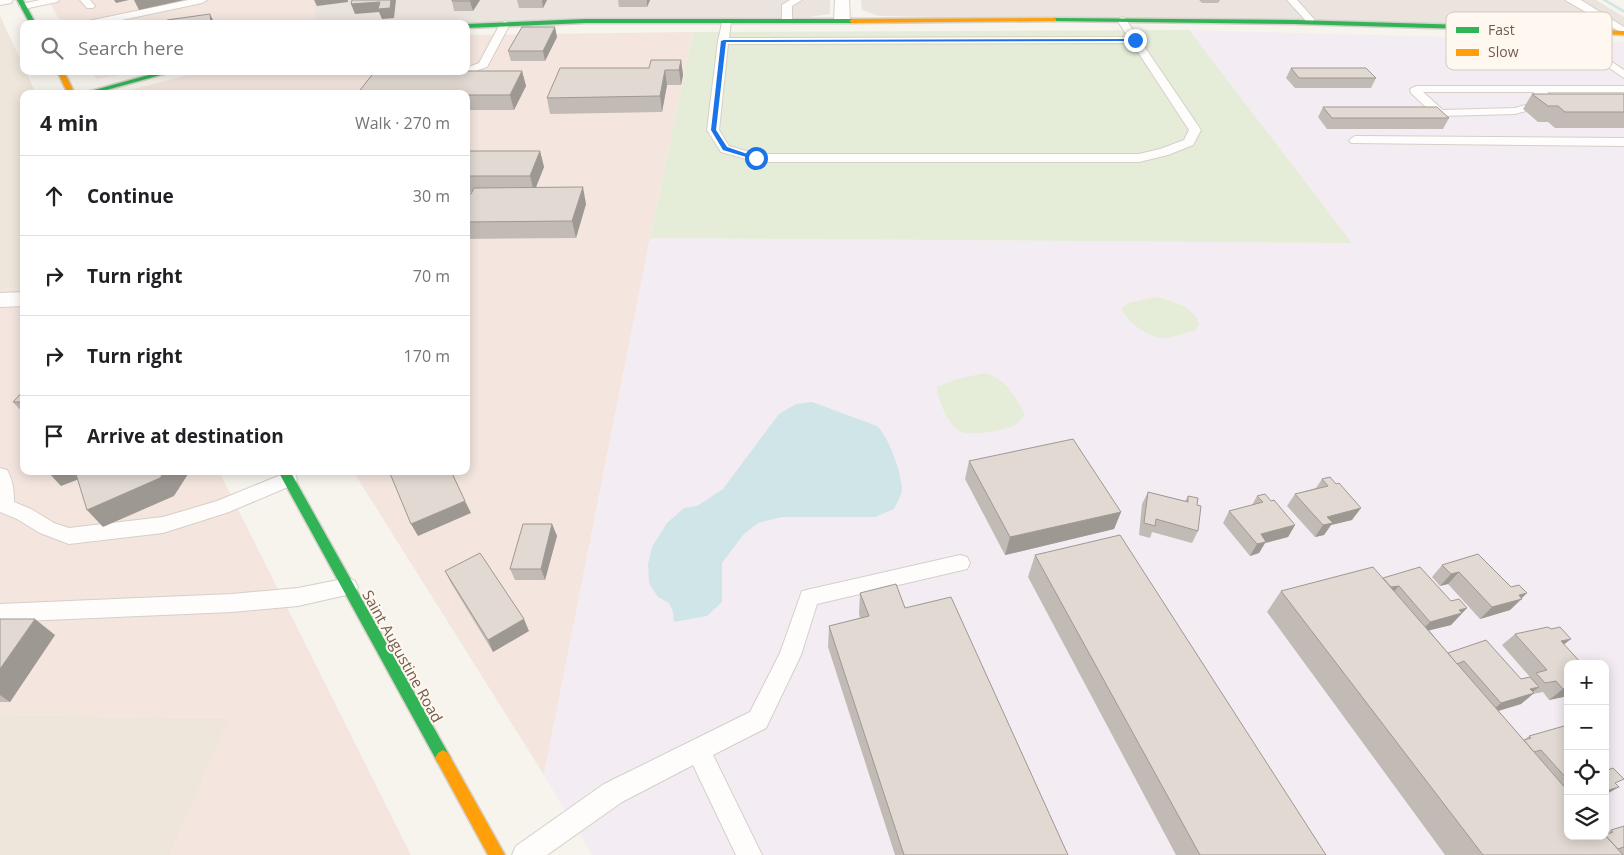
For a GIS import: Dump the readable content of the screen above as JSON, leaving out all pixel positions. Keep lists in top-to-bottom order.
{
  "streets": {
    "street": ["Saint Augustine Road"]
  },
  "legend": ["Fast", "Slow"],
  "page": {
    "search": "Search here",
    "heading": ["4 min", "Walk · 270 m"],
    "list": [
      ["Continue", "30 m"],
      ["Turn right", "70 m"],
      ["Turn right", "170 m"],
      "Arrive at destination"
    ],
    "map_buttons": ["+", "−"]
  }
}
